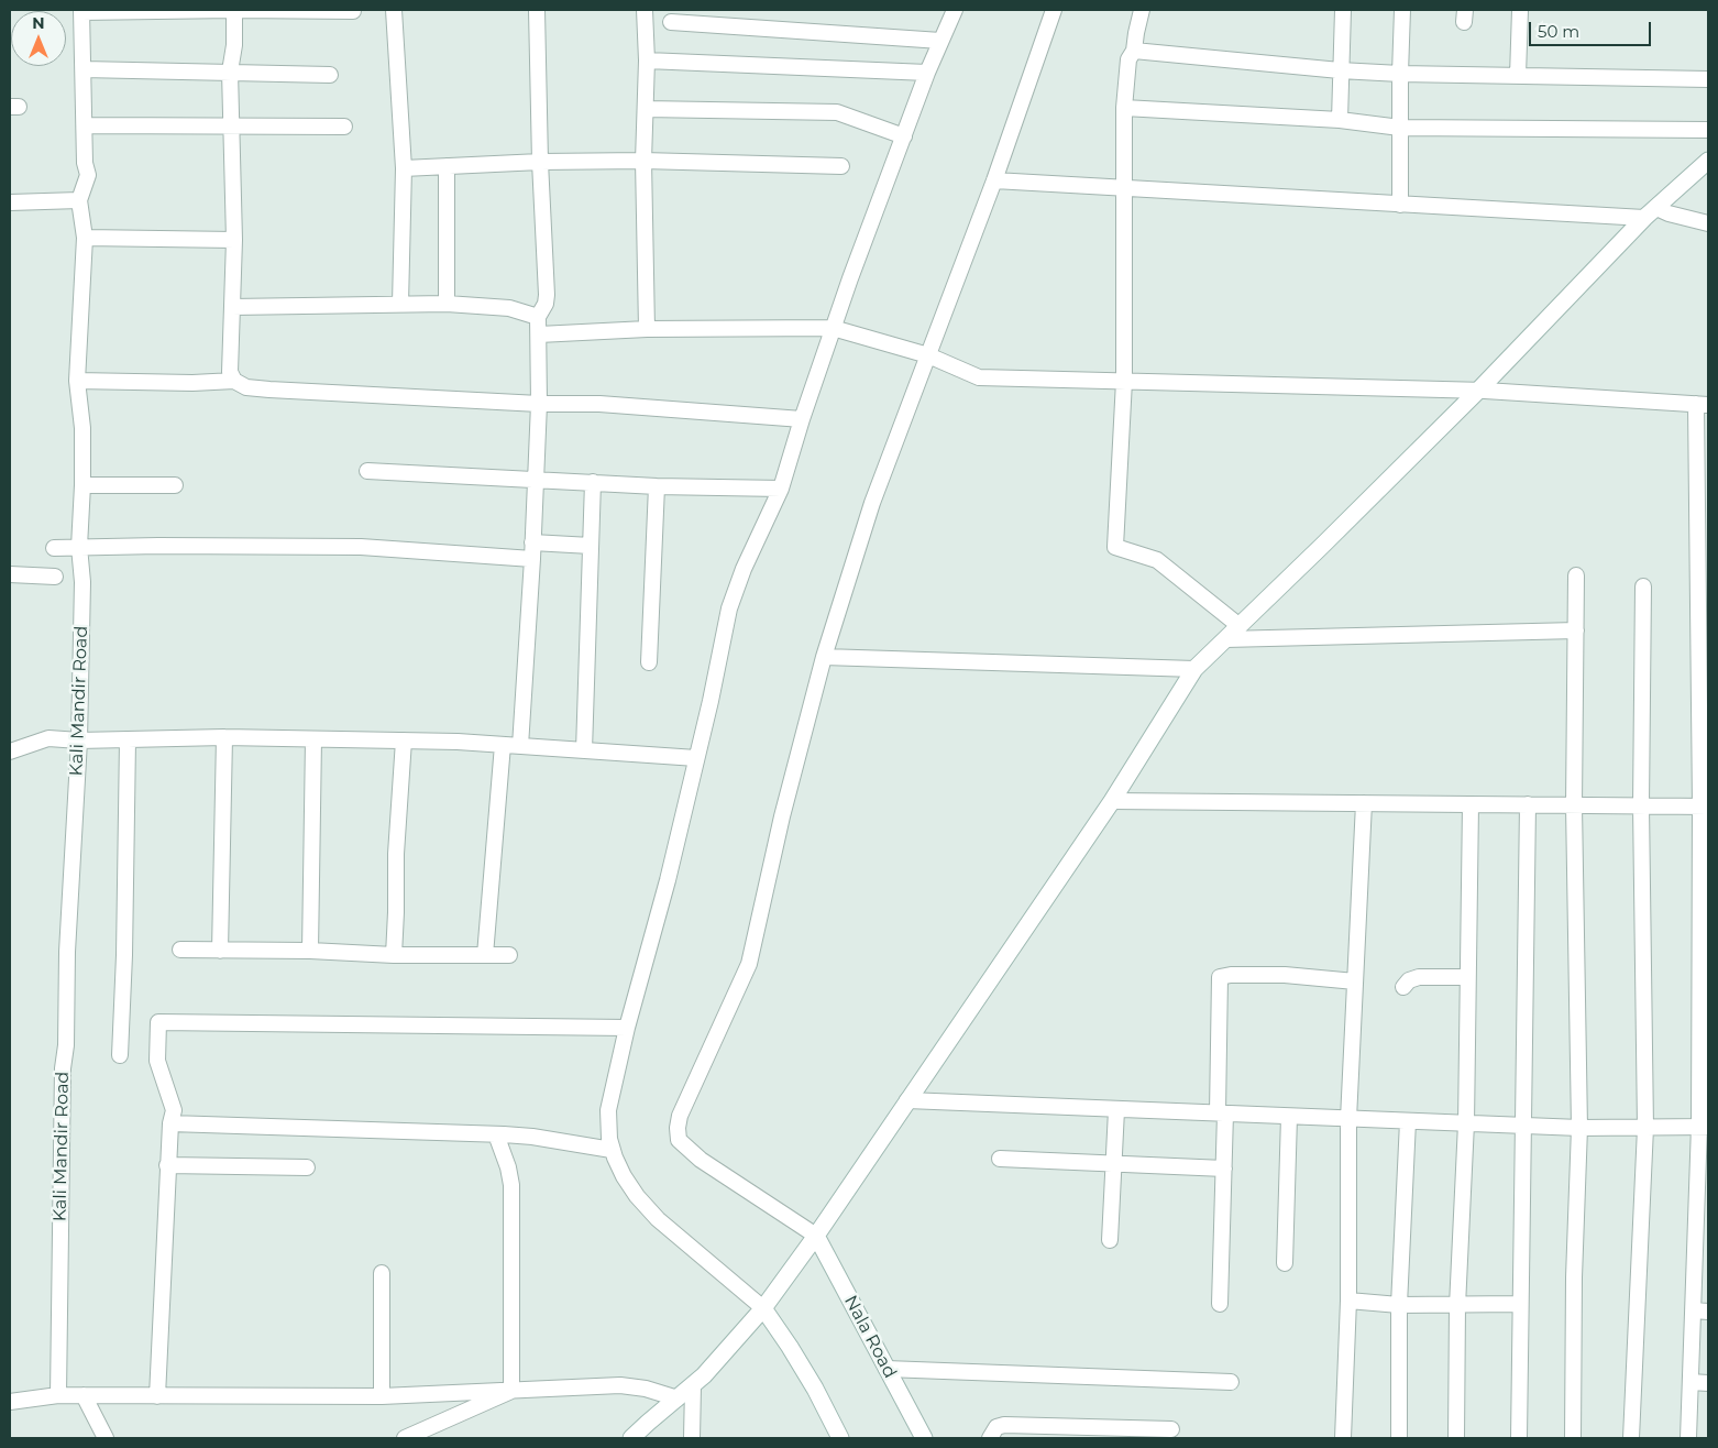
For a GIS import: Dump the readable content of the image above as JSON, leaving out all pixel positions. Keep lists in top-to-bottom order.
{
  "streets": {
    "street": ["Kali Mandir Road", "Nala Road"]
  },
  "scale_bar": "50 m",
  "north": "top"
}
